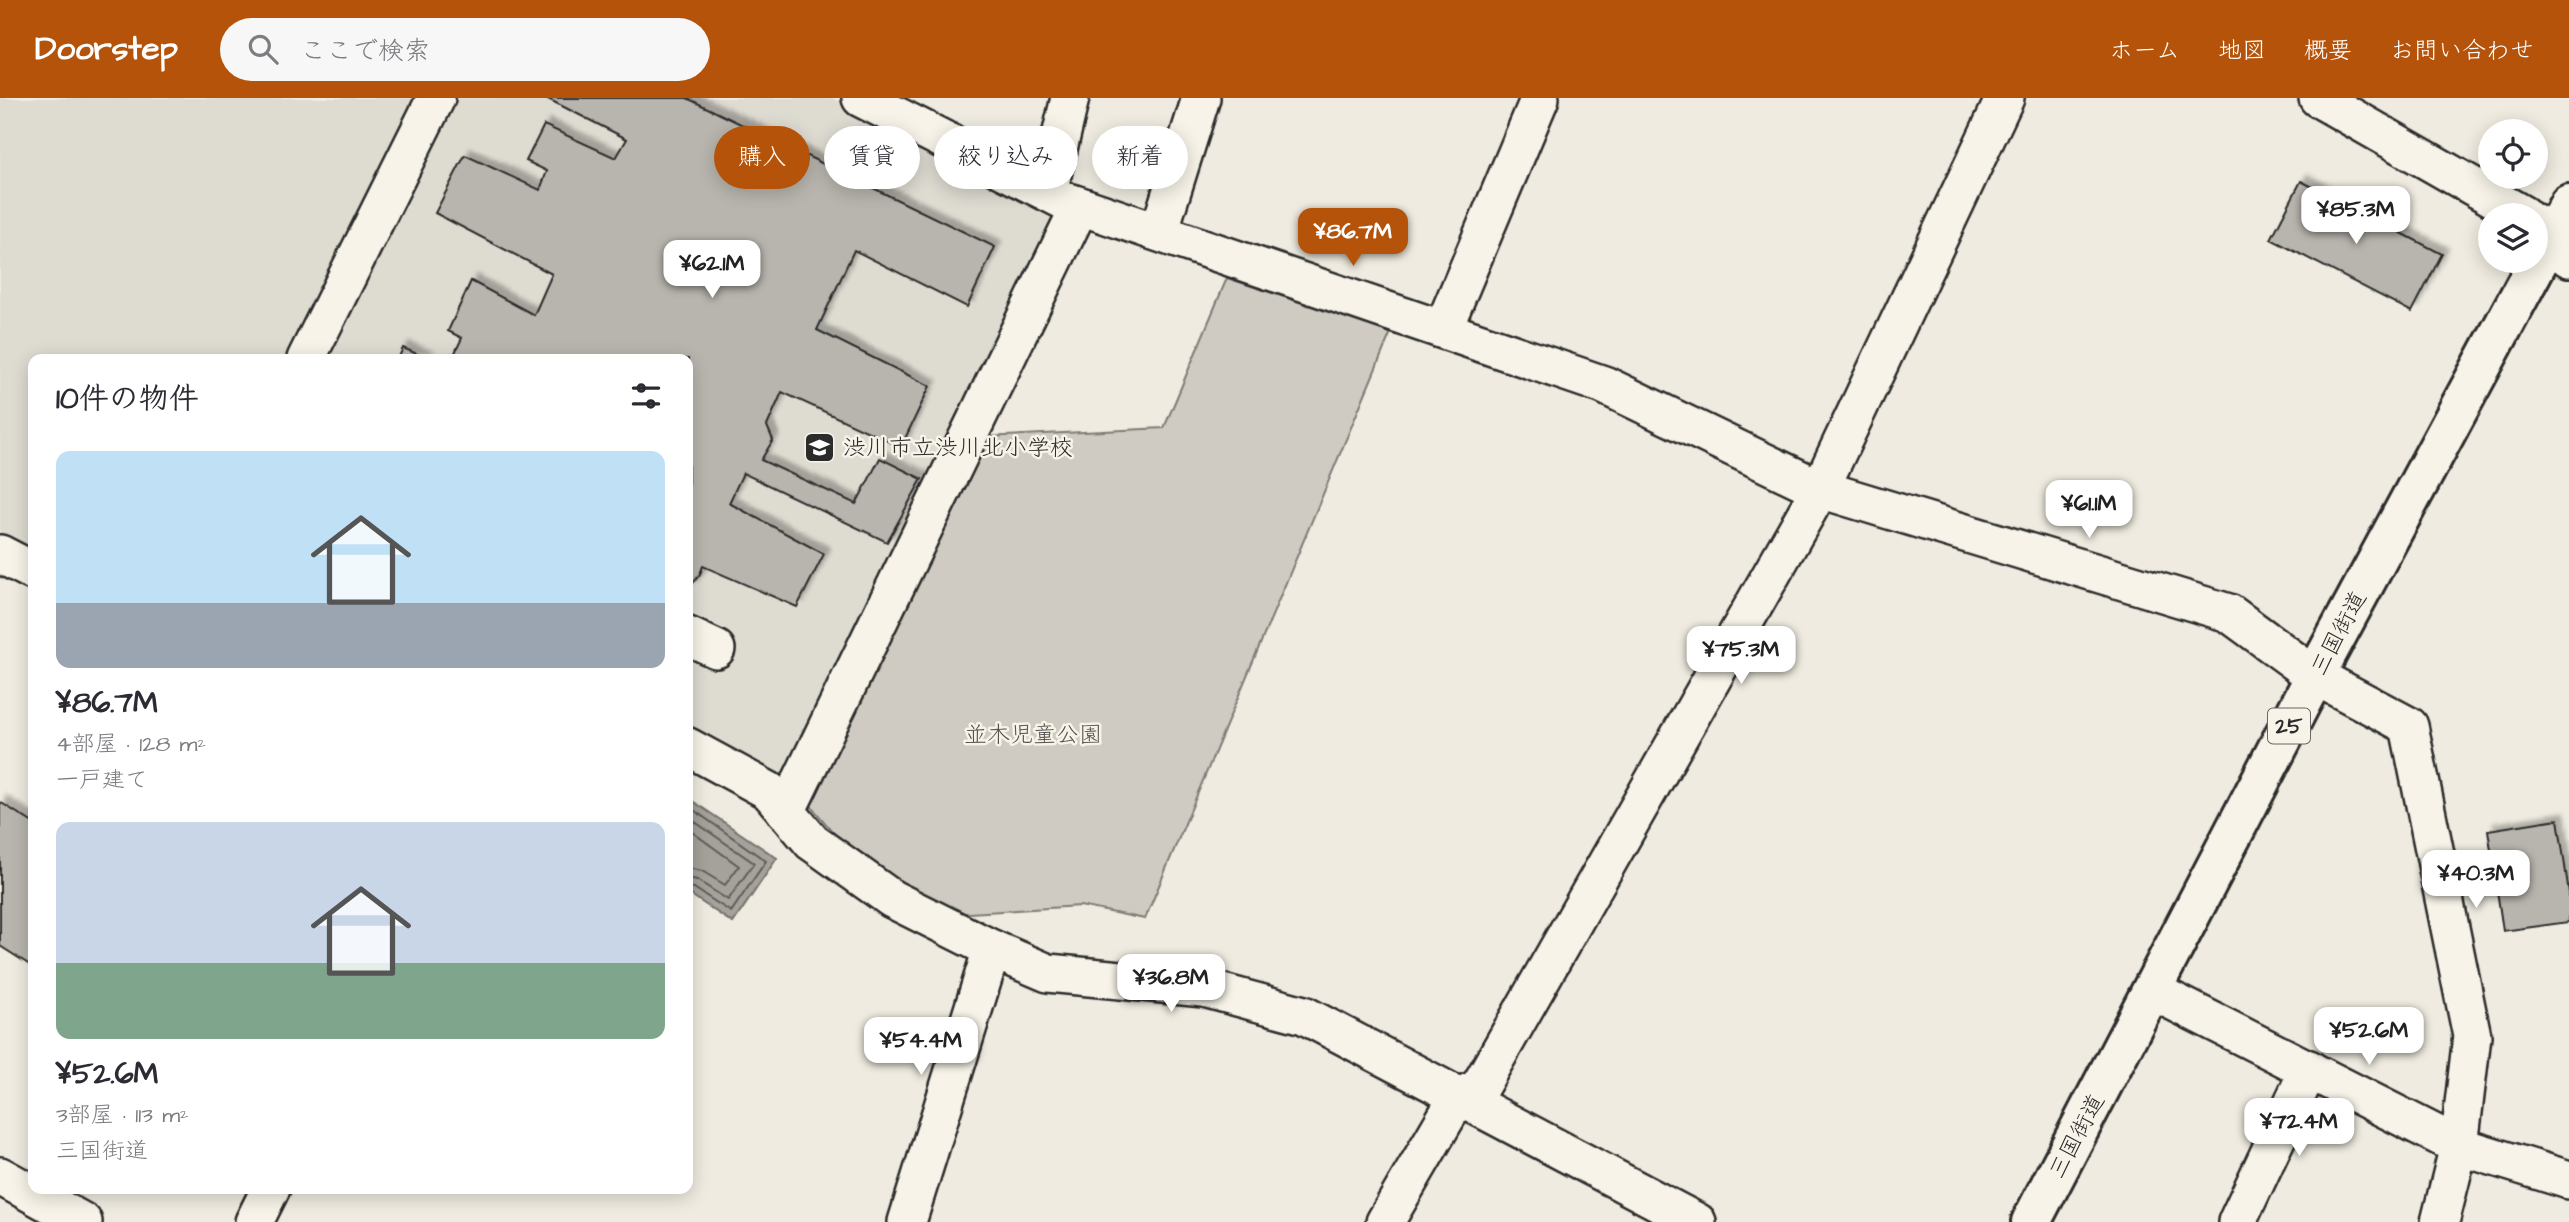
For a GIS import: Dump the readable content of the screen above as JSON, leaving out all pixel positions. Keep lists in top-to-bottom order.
{
  "streets": {
    "main road": ["三国街道", "25"]
  },
  "parks": ["並木児童公園"],
  "places": {
    "school or university": ["渋川市立渋川北小学校"]
  },
  "page": {
    "header": "Doorstep",
    "search": "ここで検索",
    "nav": [
      "ホーム",
      "地図",
      "概要",
      "お問い合わせ"
    ],
    "chip": [
      "購入",
      "賃貸",
      "絞り込み",
      "新着"
    ],
    "price": [
      "¥85.3M",
      "¥86.7M",
      "¥62.1M",
      "¥61.1M",
      "¥75.3M",
      "¥40.3M",
      "¥36.8M",
      "¥52.6M",
      "¥54.4M",
      "¥72.4M"
    ],
    "heading": "10件の物件",
    "list": [
      {
        "name": "¥86.7M",
        "note": "4部屋 · 128 m² · 一戸建て"
      },
      {
        "name": "¥52.6M",
        "note": "3部屋 · 113 m² · 三国街道"
      }
    ]
  }
}
